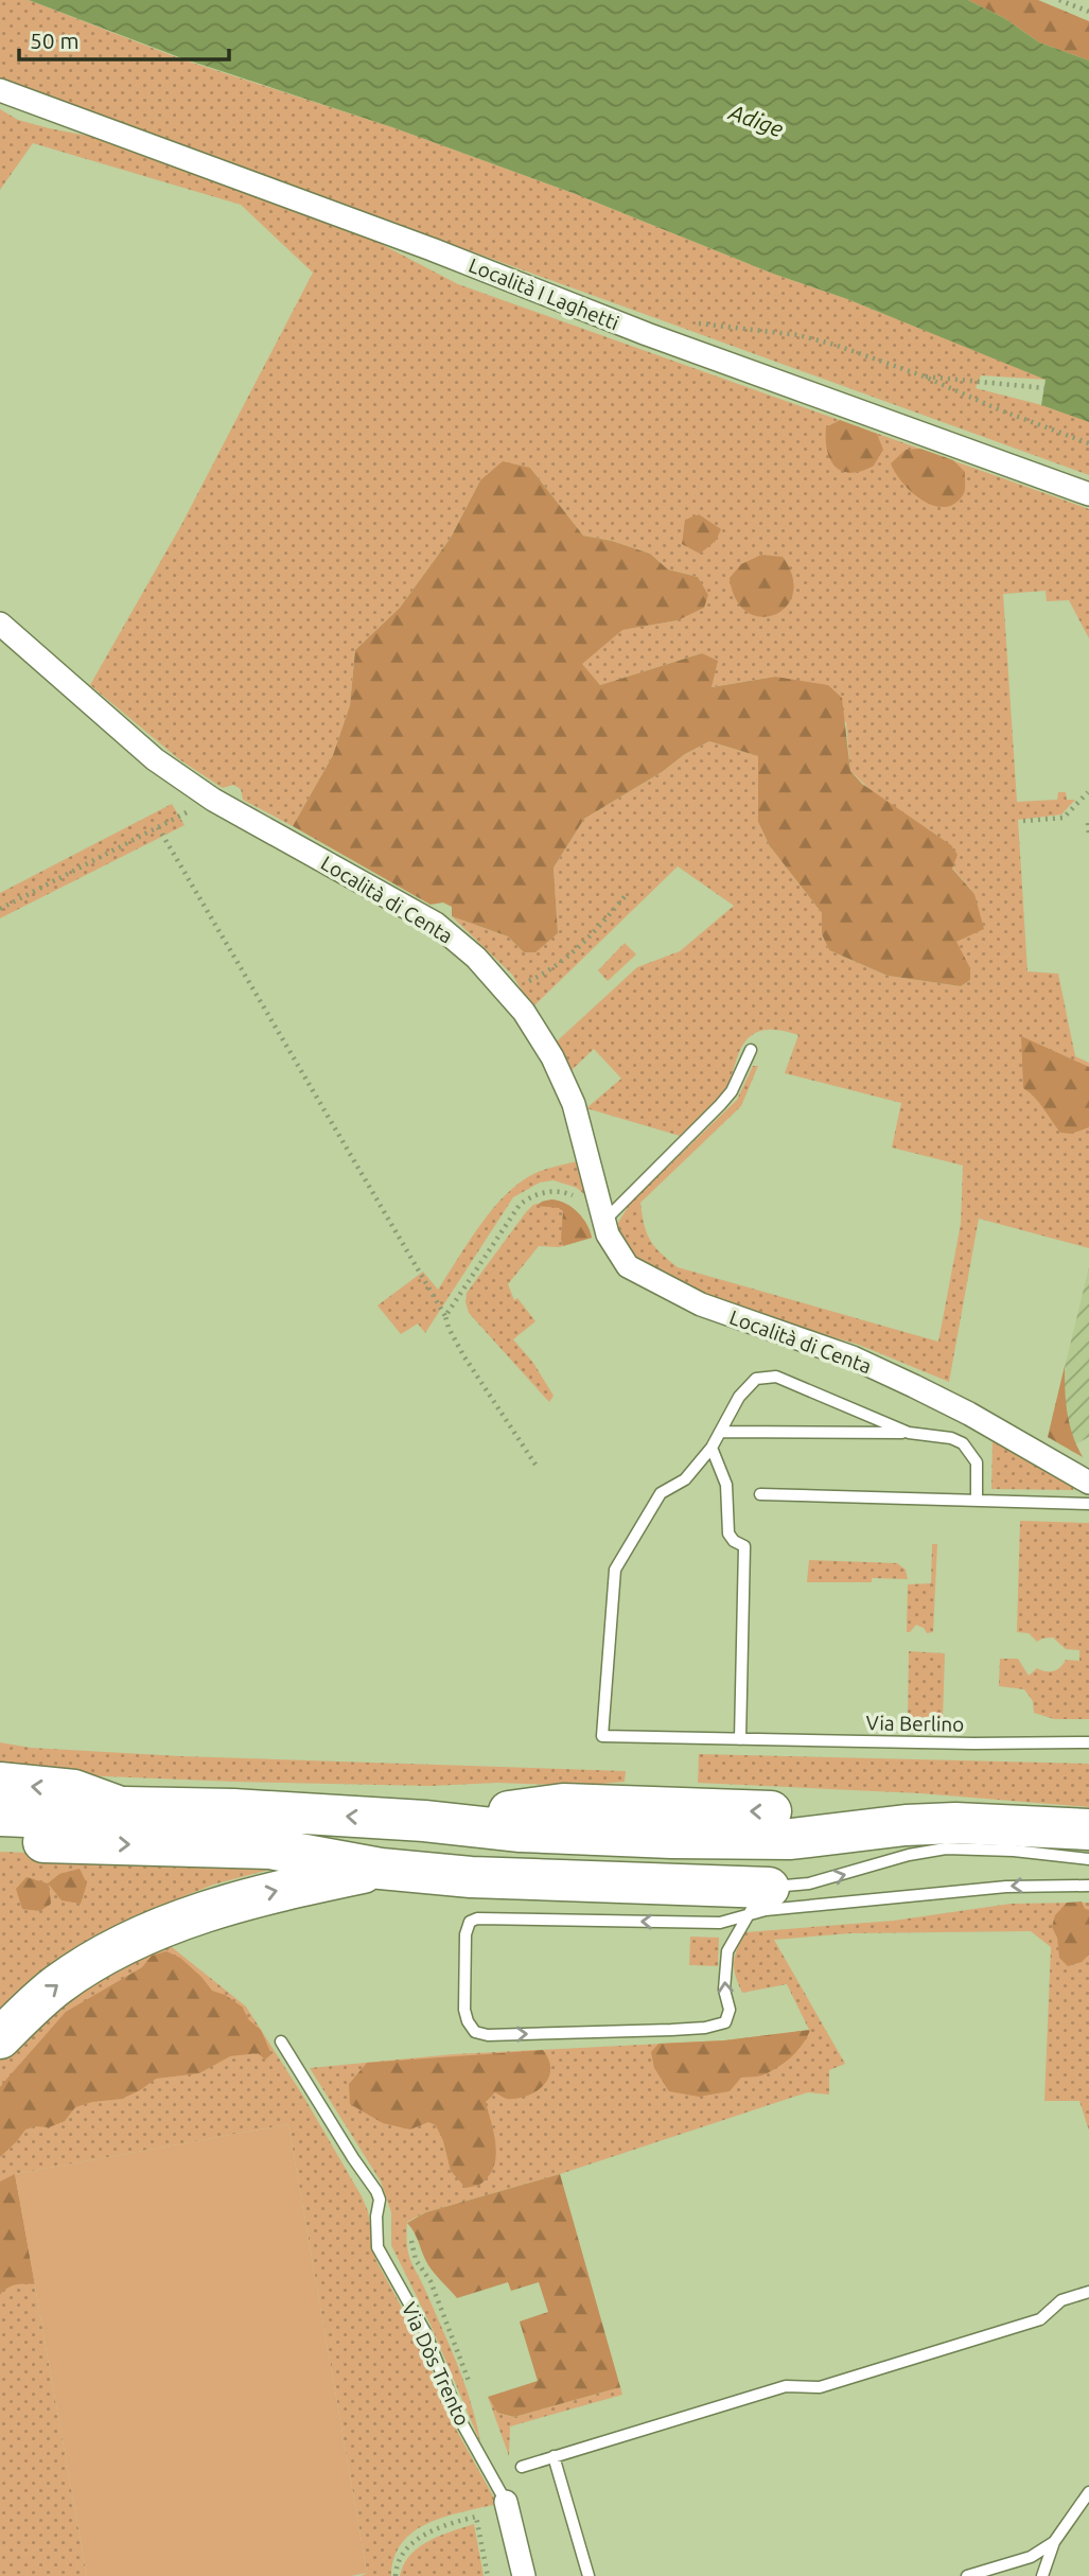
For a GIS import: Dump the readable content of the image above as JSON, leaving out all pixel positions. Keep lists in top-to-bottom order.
{
  "streets": {
    "street": ["Località I Laghetti", "Località di Centa", "Via Dòs Trento"],
    "lane": ["Via Berlino"]
  },
  "water": ["Adige"],
  "scale_bar": "50 m"
}
